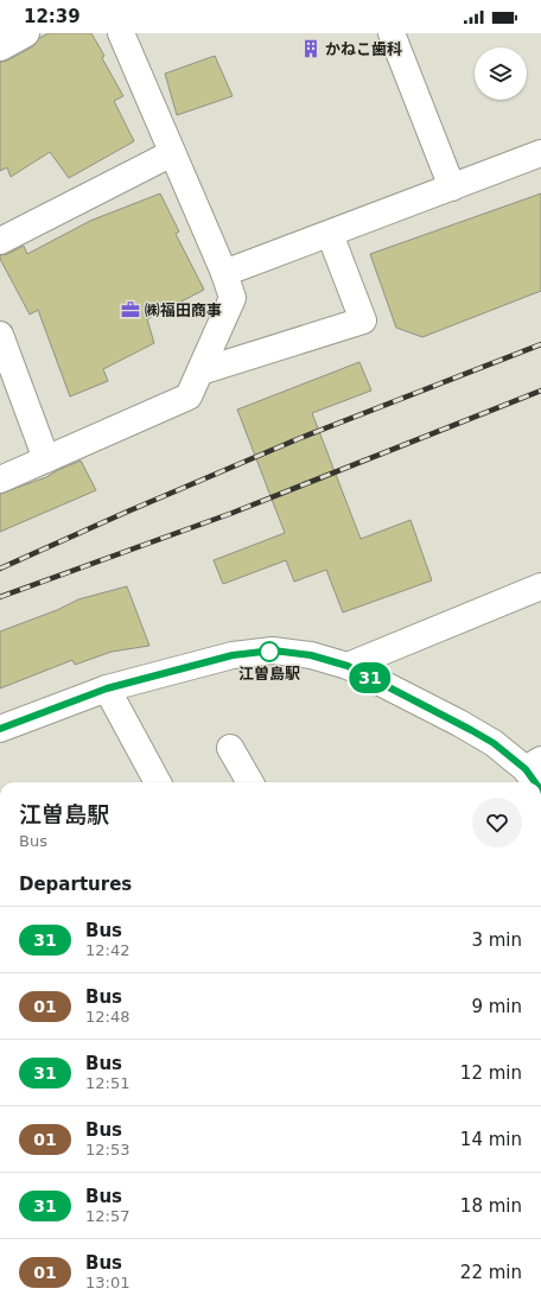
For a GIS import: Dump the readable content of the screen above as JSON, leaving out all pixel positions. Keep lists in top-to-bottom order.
{
  "places": {
    "building": ["かねこ歯科"],
    "office": ["㈱福田商事"],
    "other": ["江曽島駅"]
  },
  "lines": ["bus line 31"],
  "page": {
    "status": "12:39",
    "on_map": "31",
    "heading": [
      ["江曽島駅", "Bus"],
      "Departures"
    ],
    "list": [
      {
        "mark": "31",
        "name": "Bus",
        "note": "12:42",
        "value": "3 min"
      },
      {
        "mark": "01",
        "name": "Bus",
        "note": "12:48",
        "value": "9 min"
      },
      {
        "mark": "31",
        "name": "Bus",
        "note": "12:51",
        "value": "12 min"
      },
      {
        "mark": "01",
        "name": "Bus",
        "note": "12:53",
        "value": "14 min"
      },
      {
        "mark": "31",
        "name": "Bus",
        "note": "12:57",
        "value": "18 min"
      },
      {
        "mark": "01",
        "name": "Bus",
        "note": "13:01",
        "value": "22 min"
      }
    ]
  }
}
